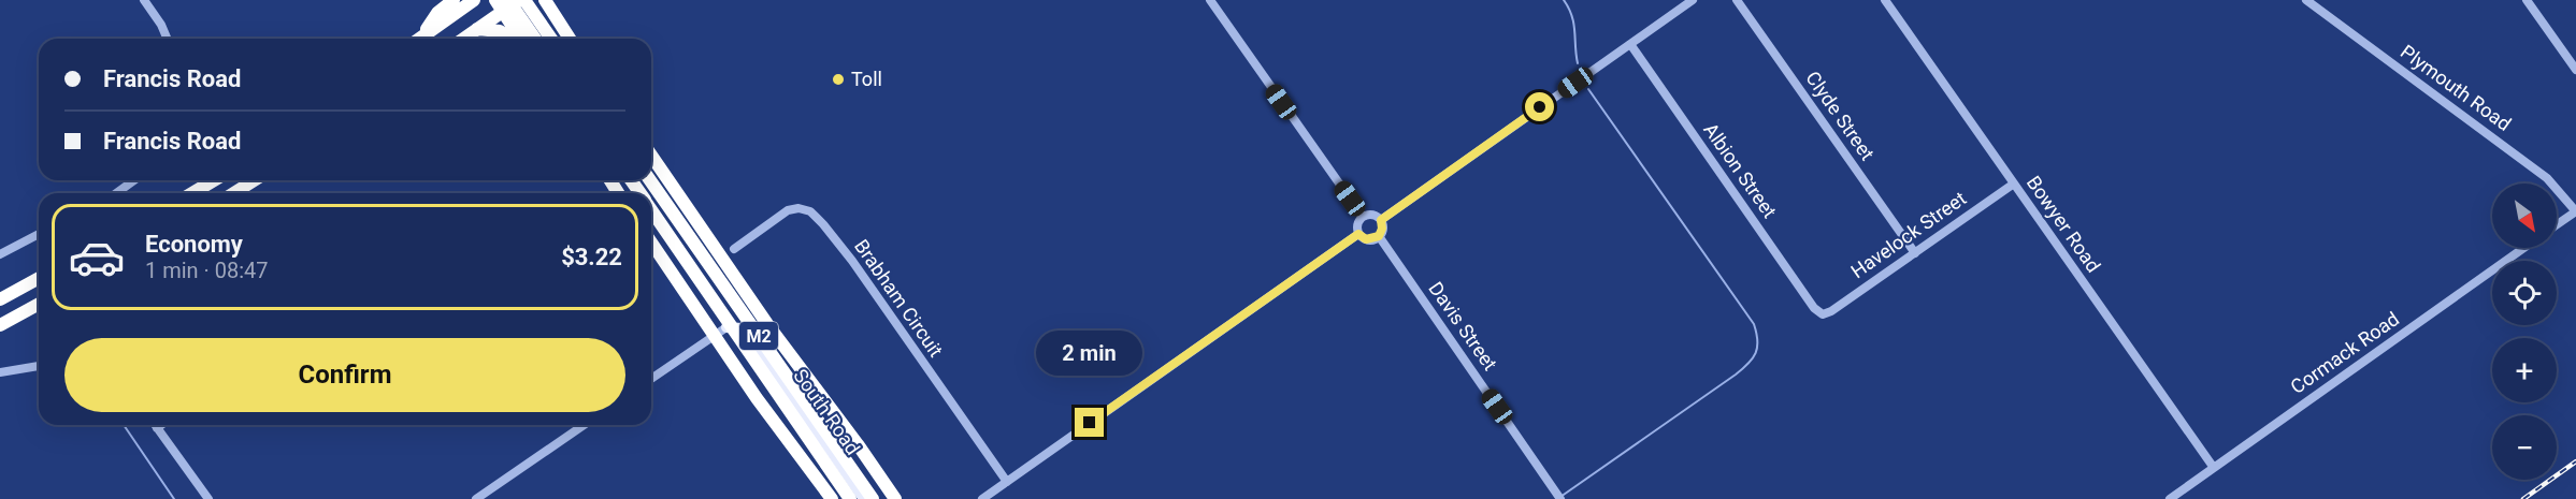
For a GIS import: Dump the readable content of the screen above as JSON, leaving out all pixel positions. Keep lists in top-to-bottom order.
{
  "streets": {
    "highway": ["M2"],
    "main road": ["South Road"],
    "street": [
      "Plymouth Road",
      "Clyde Street",
      "Albion Street",
      "Bowyer Road",
      "Havelock Street",
      "Brabham Circuit",
      "Davis Street",
      "Cormack Road"
    ]
  },
  "crossings": [
    ["Clyde Street", "Havelock Street"],
    ["Albion Street", "Havelock Street"],
    ["Bowyer Road", "Havelock Street"],
    ["Bowyer Road", "Cormack Road"]
  ],
  "places": ["Toll"],
  "north": "bottom right",
  "page": {
    "banner": ["Francis Road", "Francis Road"],
    "map_buttons": ["+", "−"],
    "list": [
      {
        "name": "Economy",
        "note": "1 min · 08:47",
        "value": "$3.22"
      }
    ],
    "buttons": "Confirm",
    "bubble": "2 min"
  }
}
